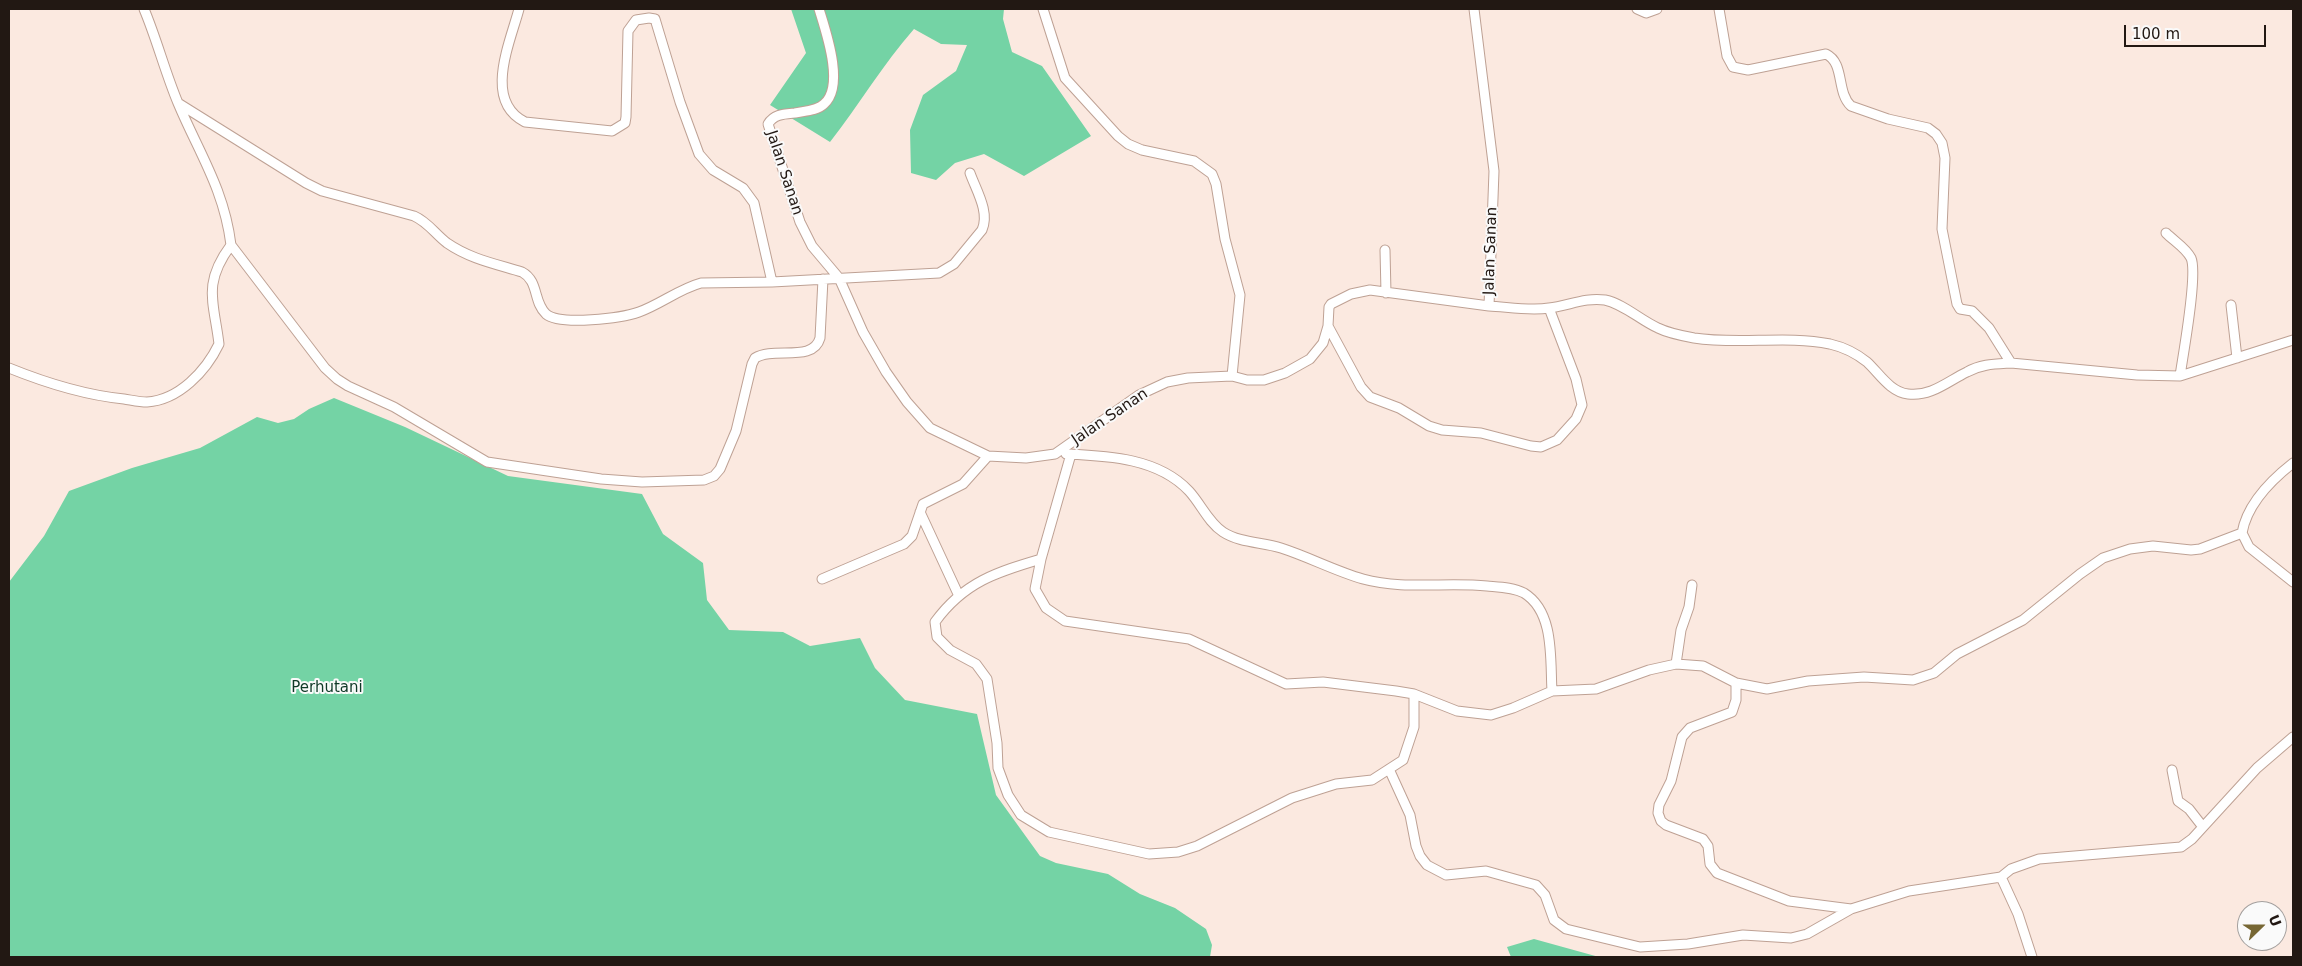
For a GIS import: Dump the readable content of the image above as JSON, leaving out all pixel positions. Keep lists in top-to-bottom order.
{
  "streets": {
    "street": ["Jalan Sanan"]
  },
  "parks": ["Perhutani"],
  "scale_bar": "100 m",
  "north": "right"
}
